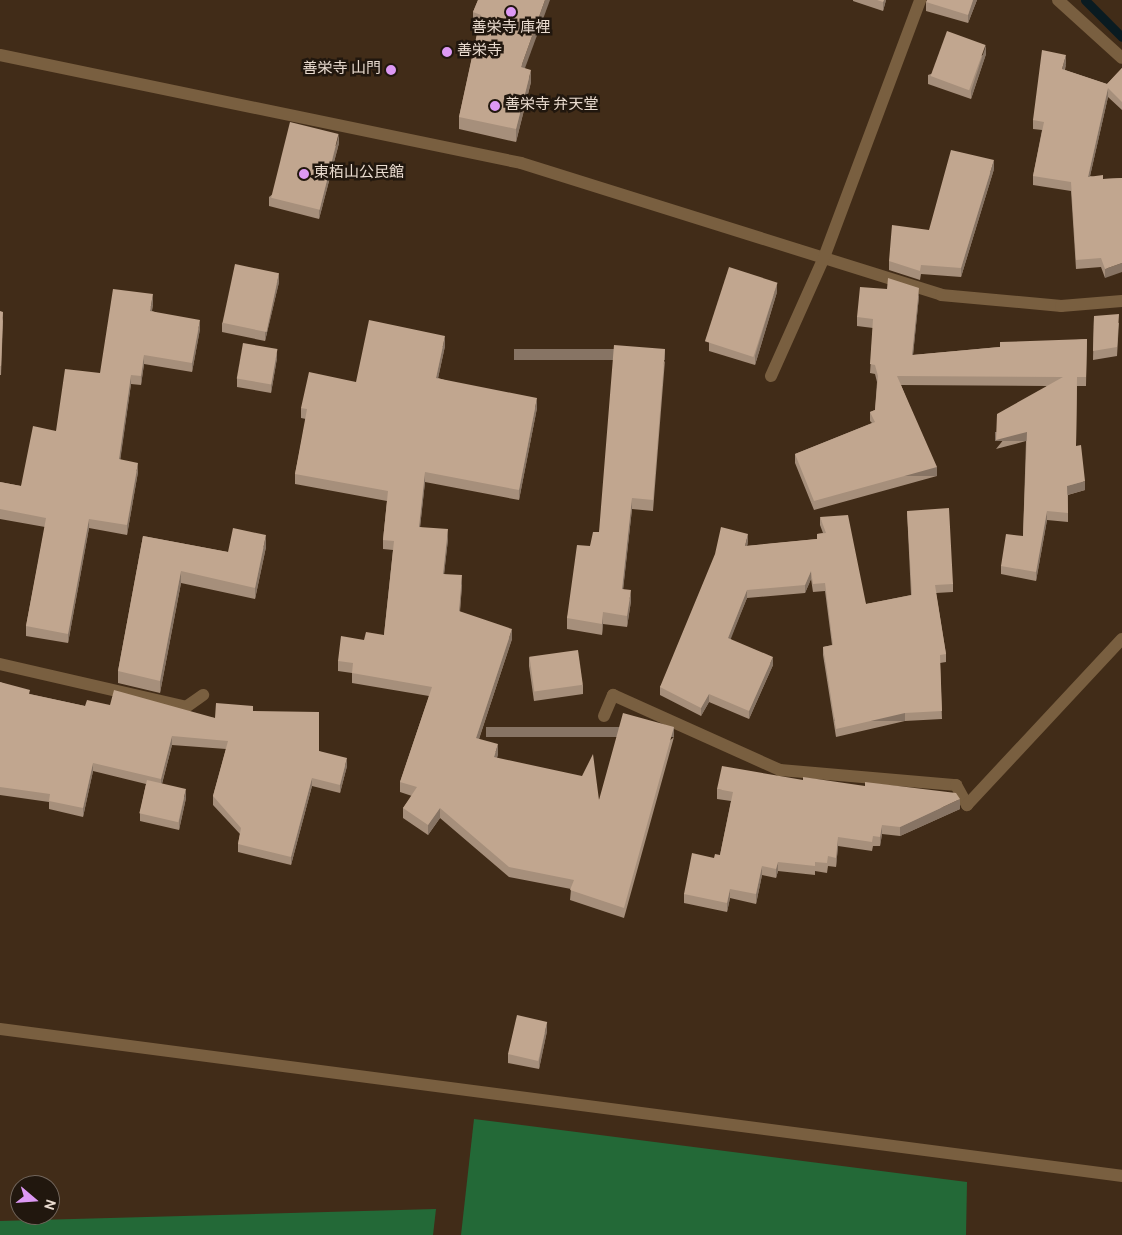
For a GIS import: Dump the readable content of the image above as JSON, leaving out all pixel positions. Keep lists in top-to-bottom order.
{
  "places": [
    "善栄寺 庫裡",
    "善栄寺",
    "善栄寺 山門",
    "善栄寺 弁天堂",
    "東栢山公民館"
  ],
  "north": "right"
}
